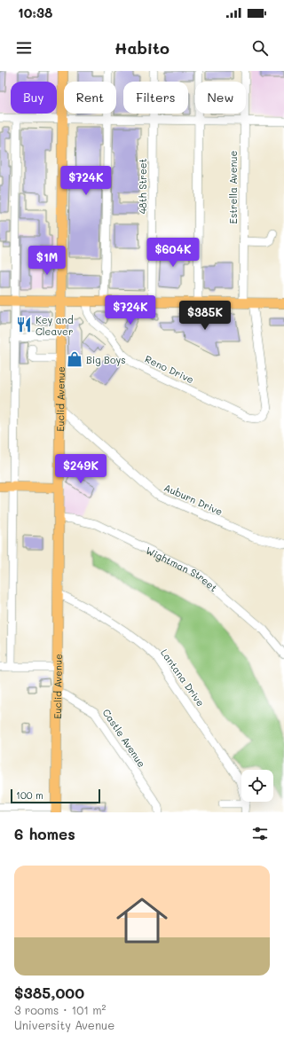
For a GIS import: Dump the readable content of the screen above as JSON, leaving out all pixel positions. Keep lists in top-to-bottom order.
{
  "streets": {
    "main road": ["Euclid Avenue"],
    "street": [
      "48th Street",
      "Estrella Avenue",
      "Reno Drive",
      "Auburn Drive",
      "Wightman Street",
      "Lantana Drive",
      "Castle Avenue"
    ]
  },
  "crossings": [
    ["Euclid Avenue", "Auburn Drive"],
    ["Euclid Avenue", "Wightman Street"],
    ["Euclid Avenue", "Lantana Drive"],
    ["Euclid Avenue", "Castle Avenue"]
  ],
  "places": {
    "restaurant": ["Key and Cleaver"],
    "shop": ["Big Boys"]
  },
  "scale_bar": "100 m",
  "page": {
    "status": "10:38",
    "header": "Habito",
    "chip": [
      "Buy",
      "Rent",
      "Filters",
      "New"
    ],
    "price": [
      "$724K",
      "$604K",
      "$1M",
      "$724K",
      "$385K",
      "$249K"
    ],
    "scale": "100 m",
    "heading": "6 homes",
    "list": [
      {
        "name": "$385,000",
        "note": "3 rooms · 101 m² · University Avenue"
      }
    ]
  }
}
